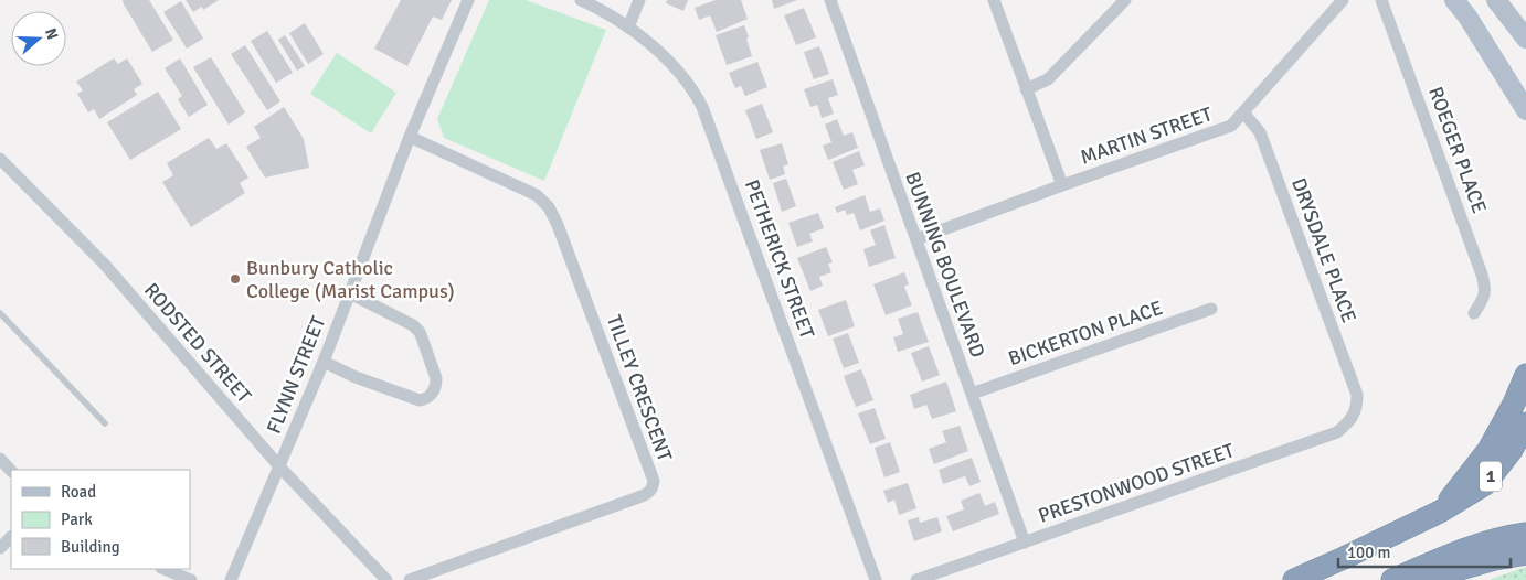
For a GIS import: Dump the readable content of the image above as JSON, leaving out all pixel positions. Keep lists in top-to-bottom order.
{
  "streets": {
    "highway": ["1"],
    "street": [
      "MARTIN STREET",
      "ROEGER PLACE",
      "DRYSDALE PLACE",
      "PETHERICK STREET",
      "BUNNING BOULEVARD",
      "BICKERTON PLACE",
      "RODSTED STREET",
      "FLYNN STREET",
      "TILLEY CRESCENT",
      "PRESTONWOOD STREET"
    ]
  },
  "crossings": [
    ["MARTIN STREET", "DRYSDALE PLACE"],
    ["MARTIN STREET", "BUNNING BOULEVARD"],
    ["DRYSDALE PLACE", "PRESTONWOOD STREET"],
    ["BUNNING BOULEVARD", "BICKERTON PLACE"],
    ["BUNNING BOULEVARD", "PRESTONWOOD STREET"],
    ["RODSTED STREET", "FLYNN STREET"],
    ["FLYNN STREET", "TILLEY CRESCENT"]
  ],
  "places": ["Bunbury Catholic College (Marist Campus)"],
  "legend": ["Road", "Park", "Building"],
  "scale_bar": "100 m",
  "north": "right"
}
